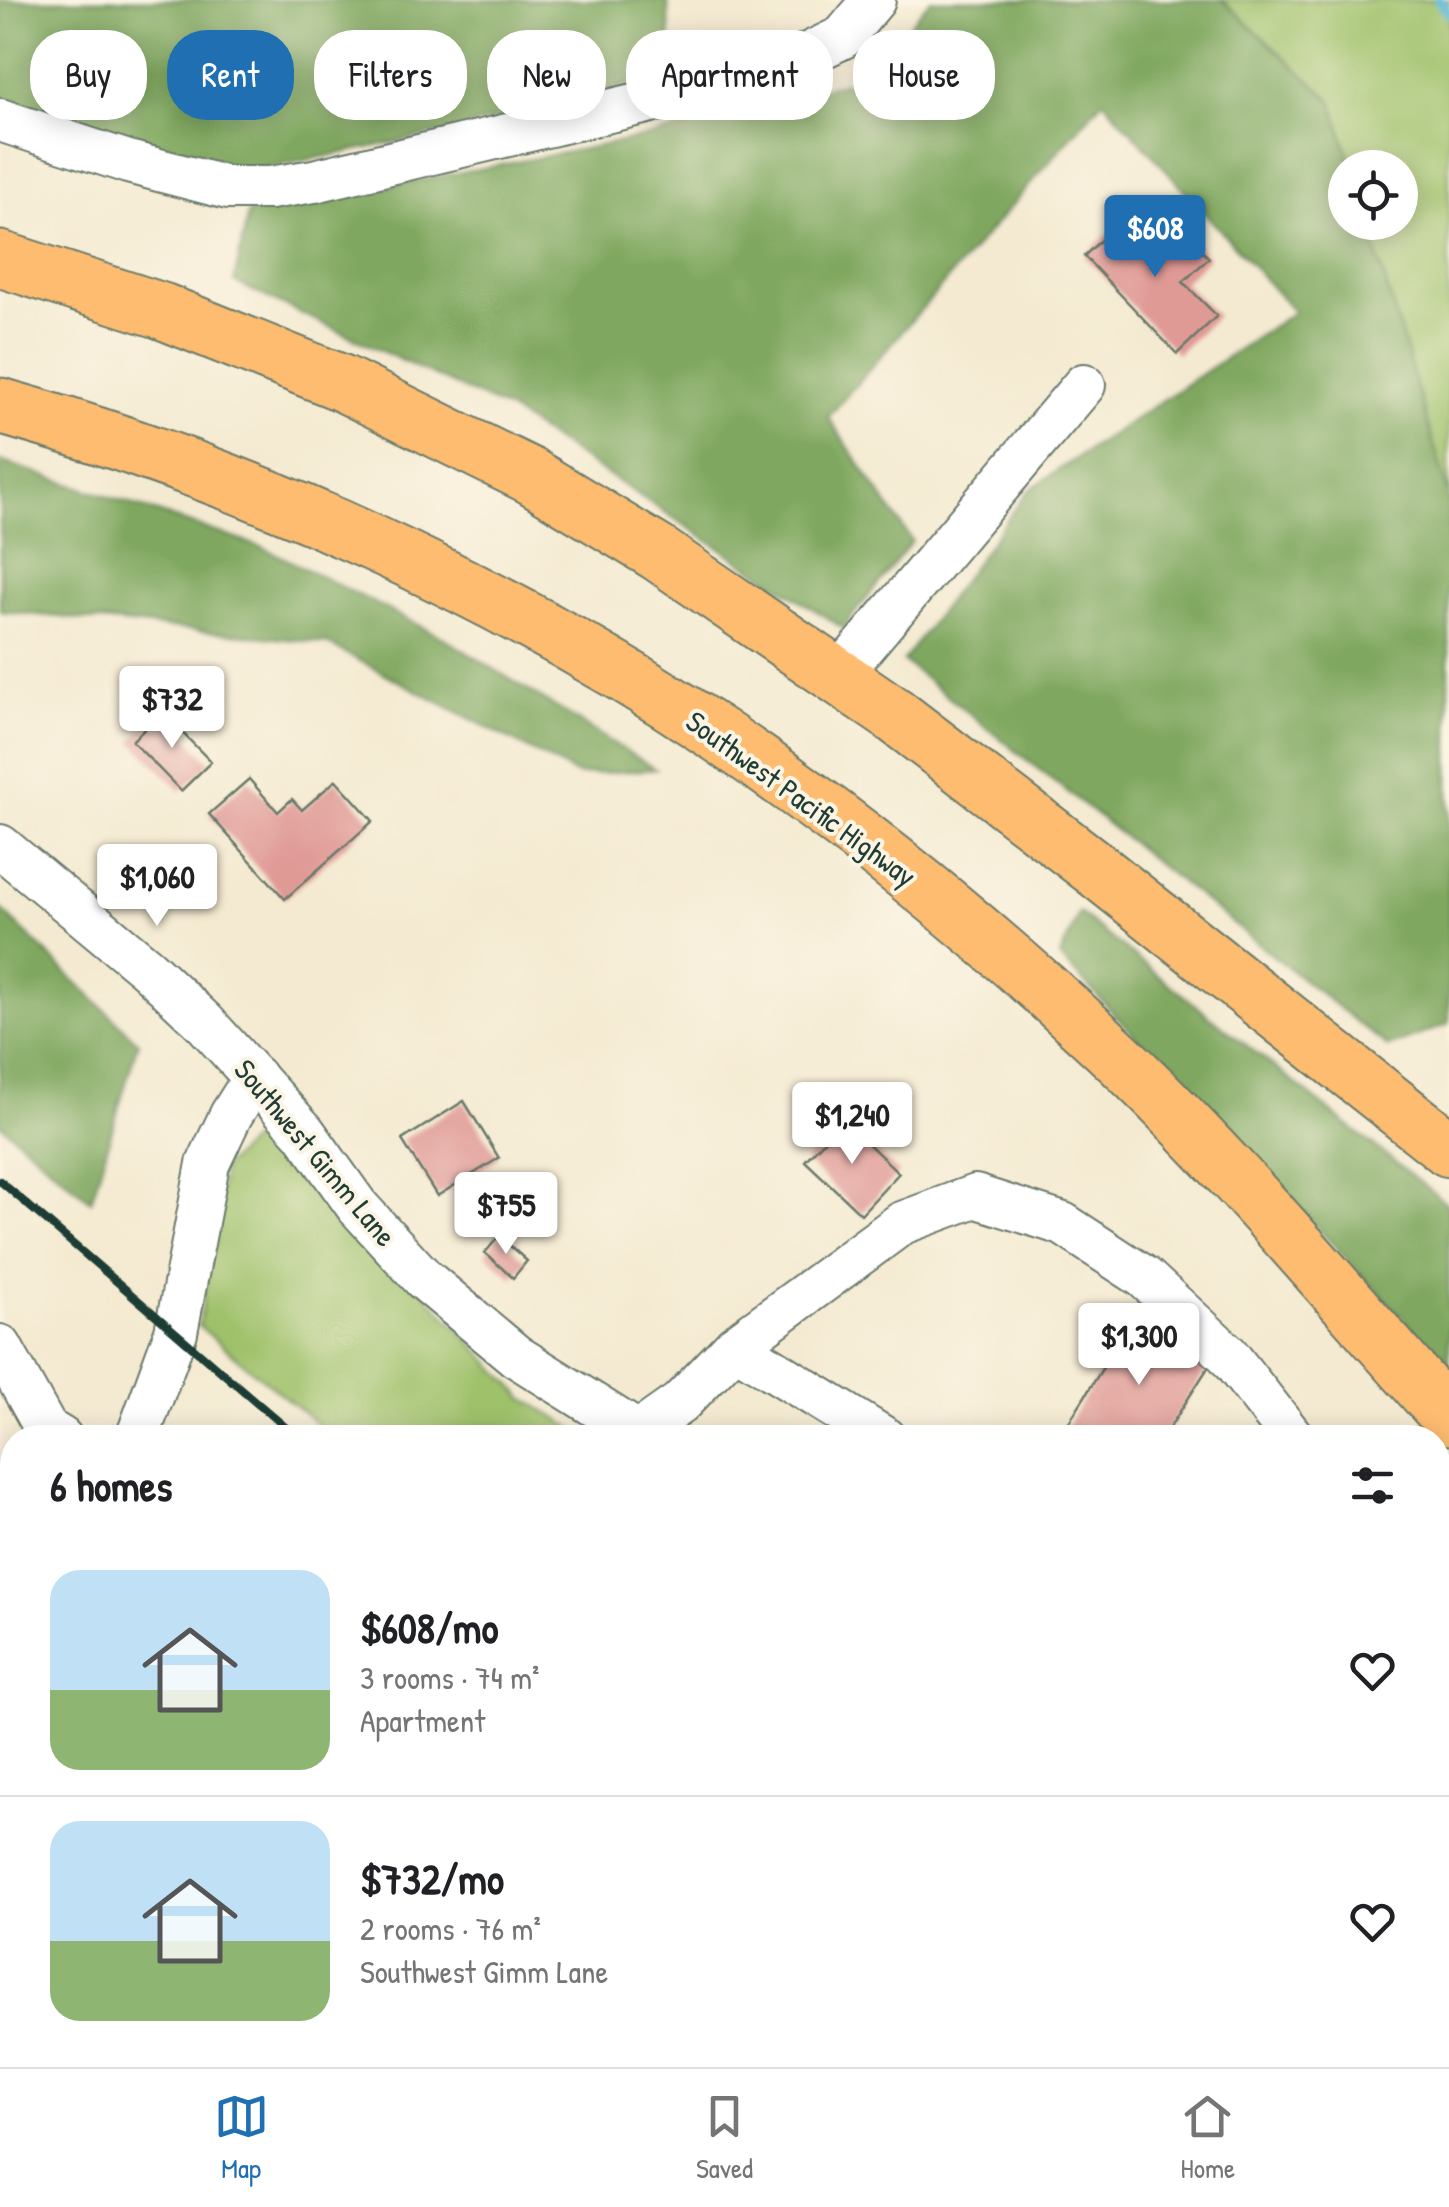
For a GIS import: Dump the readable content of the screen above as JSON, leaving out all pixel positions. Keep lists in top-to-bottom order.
{
  "streets": {
    "highway": ["Southwest Pacific Highway"],
    "street": ["Southwest Gimm Lane"]
  },
  "page": {
    "chip": [
      "Buy",
      "Rent",
      "Filters",
      "New",
      "Apartment",
      "House"
    ],
    "price": [
      "$608",
      "$732",
      "$1,060",
      "$1,240",
      "$755",
      "$1,300"
    ],
    "heading": "6 homes",
    "list": [
      {
        "name": "$608/mo",
        "note": "3 rooms · 74 m² · Apartment"
      },
      {
        "name": "$732/mo",
        "note": "2 rooms · 76 m² · Southwest Gimm Lane"
      }
    ],
    "tabs": ["Map", "Saved", "Home"]
  }
}
